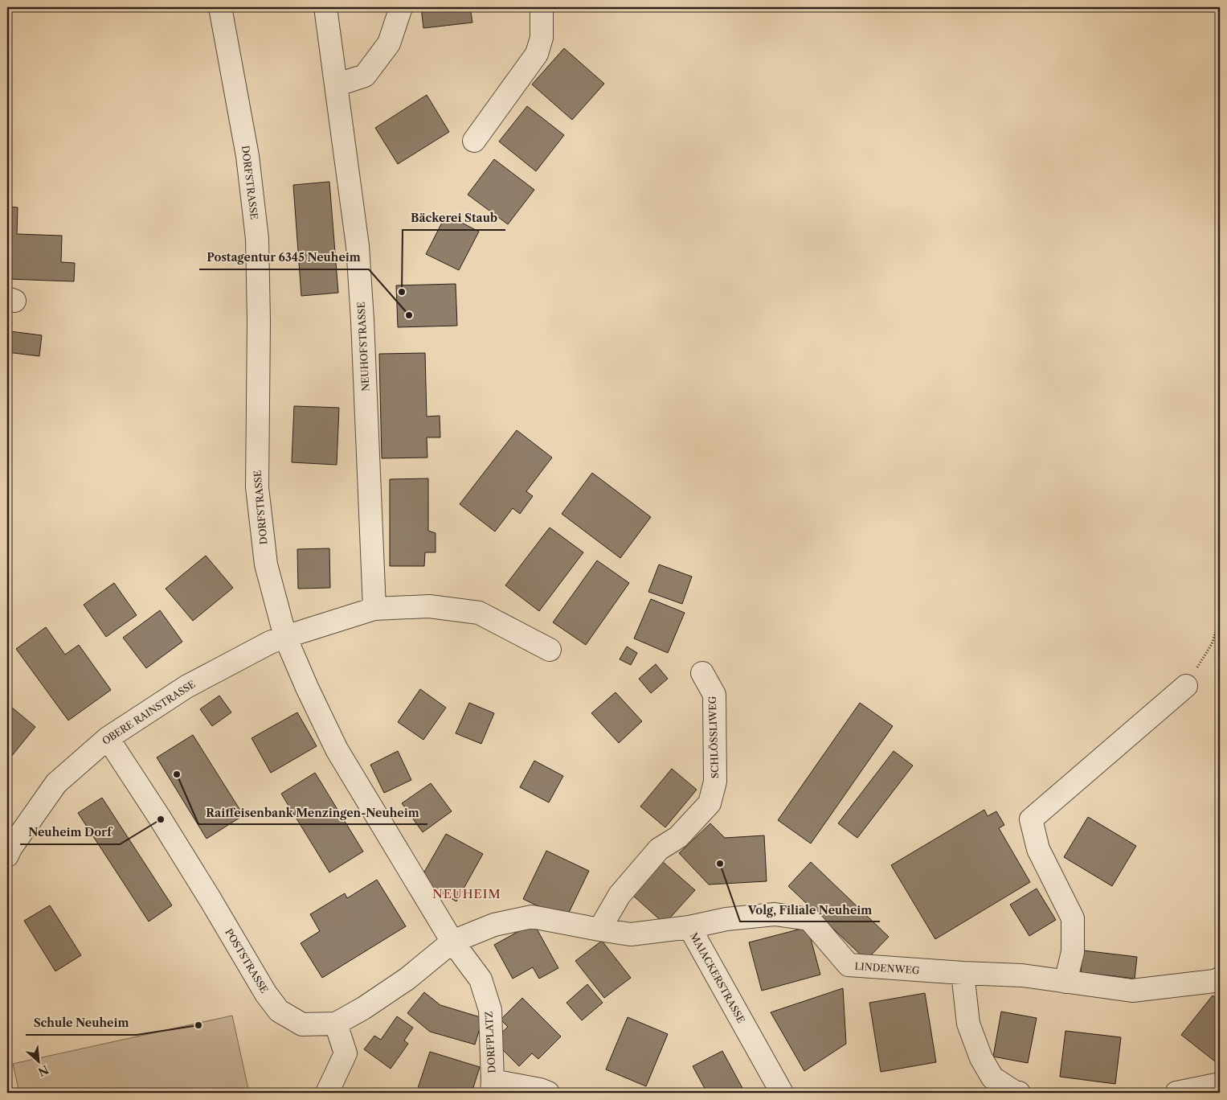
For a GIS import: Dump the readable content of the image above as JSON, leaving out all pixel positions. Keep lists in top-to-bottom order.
{
  "streets": {
    "street": [
      "DORFSTRASSE",
      "NEUHOFSTRASSE",
      "OBERE RAINSTRASSE",
      "SCHLÖSSLIWEG",
      "POSTSTRASSE",
      "LINDENWEG",
      "MAIACKERSTRASSE",
      "DORFPLATZ"
    ]
  },
  "crossings": [
    ["DORFSTRASSE", "OBERE RAINSTRASSE"],
    ["DORFSTRASSE", "POSTSTRASSE"],
    ["DORFSTRASSE", "MAIACKERSTRASSE"],
    ["DORFSTRASSE", "DORFPLATZ"],
    ["NEUHOFSTRASSE", "OBERE RAINSTRASSE"],
    ["OBERE RAINSTRASSE", "POSTSTRASSE"],
    ["SCHLÖSSLIWEG", "MAIACKERSTRASSE"],
    ["POSTSTRASSE", "MAIACKERSTRASSE"],
    ["POSTSTRASSE", "DORFPLATZ"],
    ["LINDENWEG", "MAIACKERSTRASSE"],
    ["MAIACKERSTRASSE", "DORFPLATZ"]
  ],
  "districts": ["NEUHEIM"],
  "places": [
    "Bäckerei Staub",
    "Postagentur 6345 Neuheim",
    "Raiffeisenbank Menzingen-Neuheim",
    "Neuheim Dorf",
    "Volg, Filiale Neuheim",
    "Schule Neuheim"
  ],
  "north": "bottom right"
}
